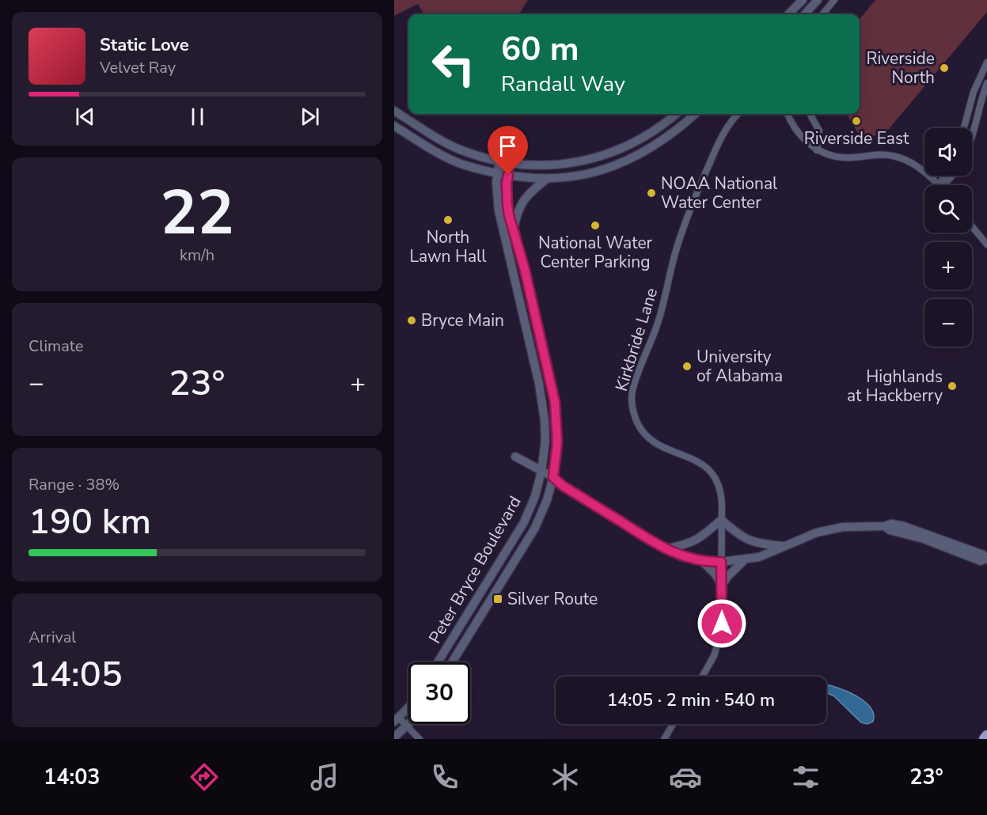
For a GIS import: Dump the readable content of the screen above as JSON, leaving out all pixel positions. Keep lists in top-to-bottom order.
{
  "streets": {
    "street": ["Kirkbride Lane", "Peter Bryce Boulevard"]
  },
  "places": {
    "other": [
      "Riverside North",
      "Riverside East",
      "NOAA National Water Center",
      "North Lawn Hall",
      "National Water Center Parking",
      "Bryce Main",
      "University of Alabama",
      "Highlands at Hackberry"
    ],
    "transit": ["Silver Route"]
  },
  "page": {
    "turn": ["60 m", "Randall Way"],
    "song": ["Static Love", "Velvet Ray"],
    "map_buttons": ["+", "−"],
    "tile": [
      ["22", "km/h"],
      "Climate",
      ["Range · 38%", "190 km"],
      ["Arrival", "14:05"]
    ],
    "heat": ["−", "23°", "+"],
    "limit": "30",
    "trip": "14:05 · 2 min · 540 m",
    "tabs": ["14:03", "23°"]
  }
}
